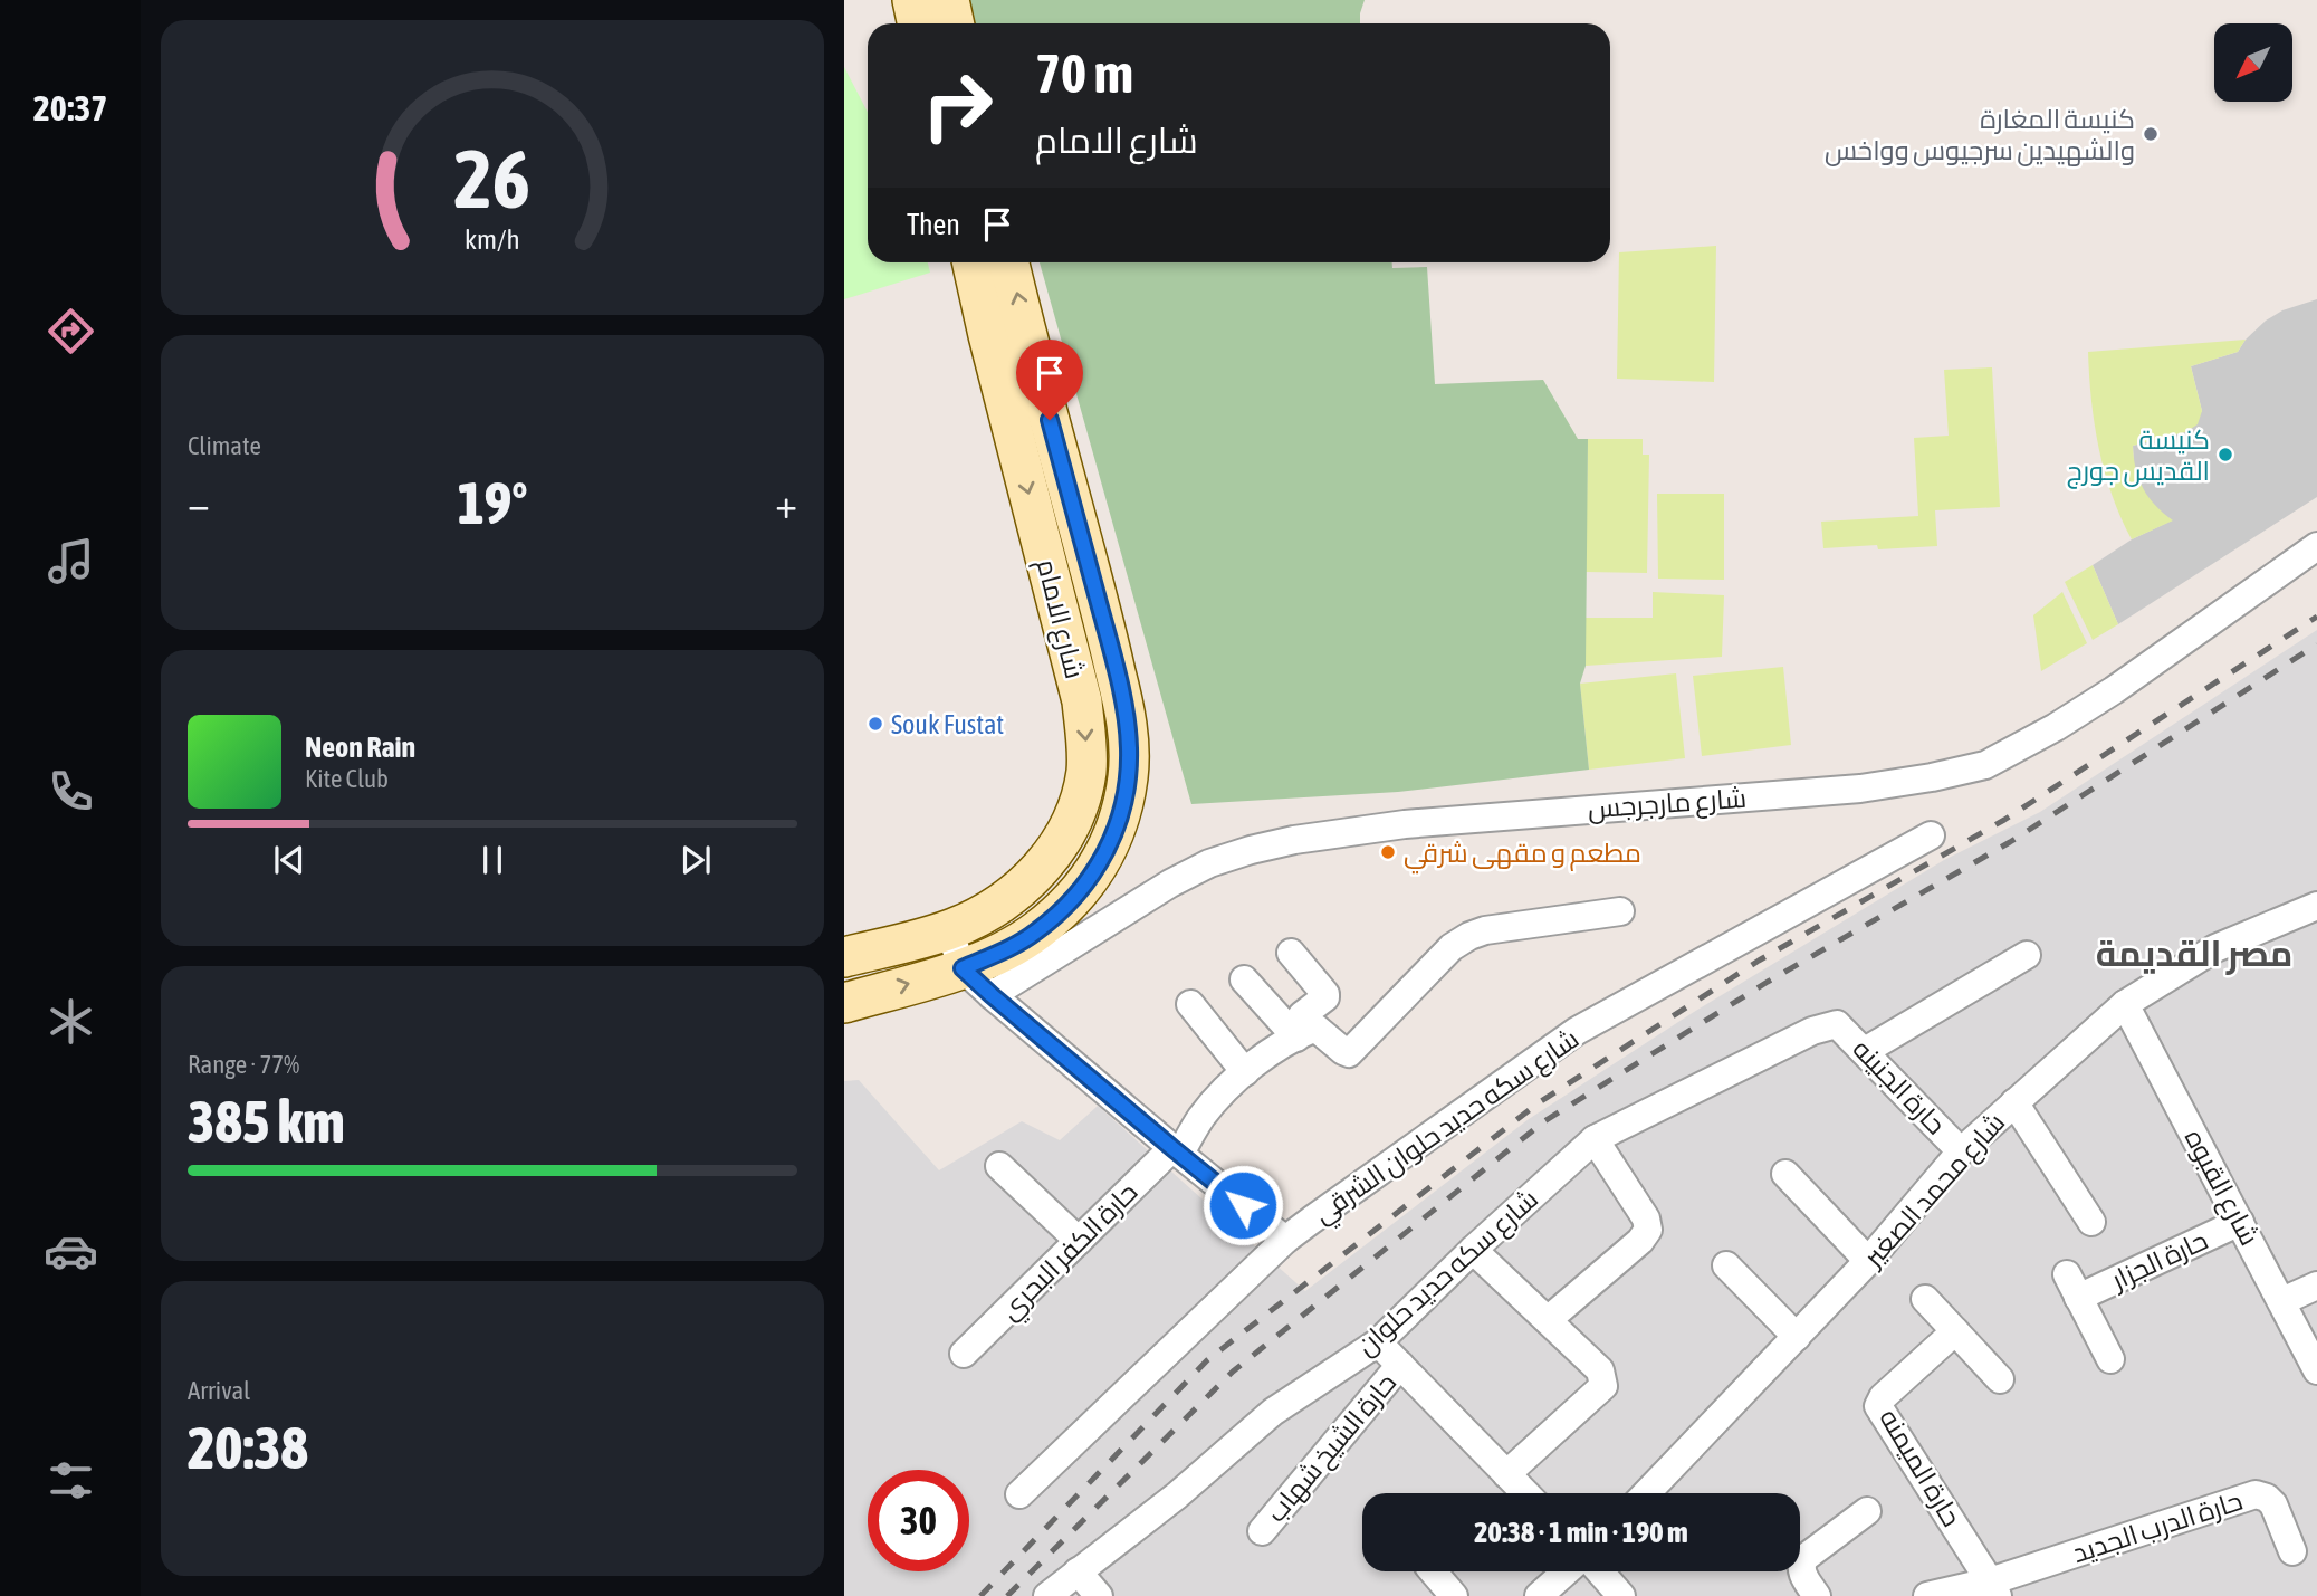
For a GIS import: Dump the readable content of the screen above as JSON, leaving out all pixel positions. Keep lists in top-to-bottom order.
{
  "streets": {
    "main road": ["شارع الامام"],
    "street": [
      "شارع مارجرجس",
      "حارة الجنينه",
      "شارع سكه حديد حلوان الشرقي",
      "شارع القبوه",
      "شارع محمد الصغير",
      "حارة الكفر البحري",
      "حارة الجزار",
      "شارع سكه حديد حلوان",
      "حارة الشيخ شهاب",
      "حارة الميمنه",
      "حارة الدرب الجديد"
    ]
  },
  "crossings": [
    ["حارة الجنينه", "شارع محمد الصغير"],
    ["حارة الجنينه", "شارع سكه حديد حلوان"],
    ["شارع القبوه", "شارع محمد الصغير"],
    ["شارع القبوه", "حارة الجزار"],
    ["حارة الميمنه", "حارة الدرب الجديد"]
  ],
  "districts": ["مصر القديمة"],
  "places": [
    "كنيسة المغارة والشهيدين سرجيوس وواخس",
    "كنيسة القديس جورج",
    "Souk Fustat",
    "مطعم و مقهى شرقي"
  ],
  "north": "bottom left",
  "page": {
    "tabs": "20:37",
    "turn": ["70 m", "شارع الامام"],
    "then": "Then",
    "tile": [
      "Climate",
      ["Range · 77%", "385 km"],
      ["Arrival", "20:38"]
    ],
    "heat": ["−", "19°", "+"],
    "song": ["Neon Rain", "Kite Club"],
    "limit": "30",
    "trip": "20:38 · 1 min · 190 m",
    "gauge": ["26", "km/h"]
  }
}
